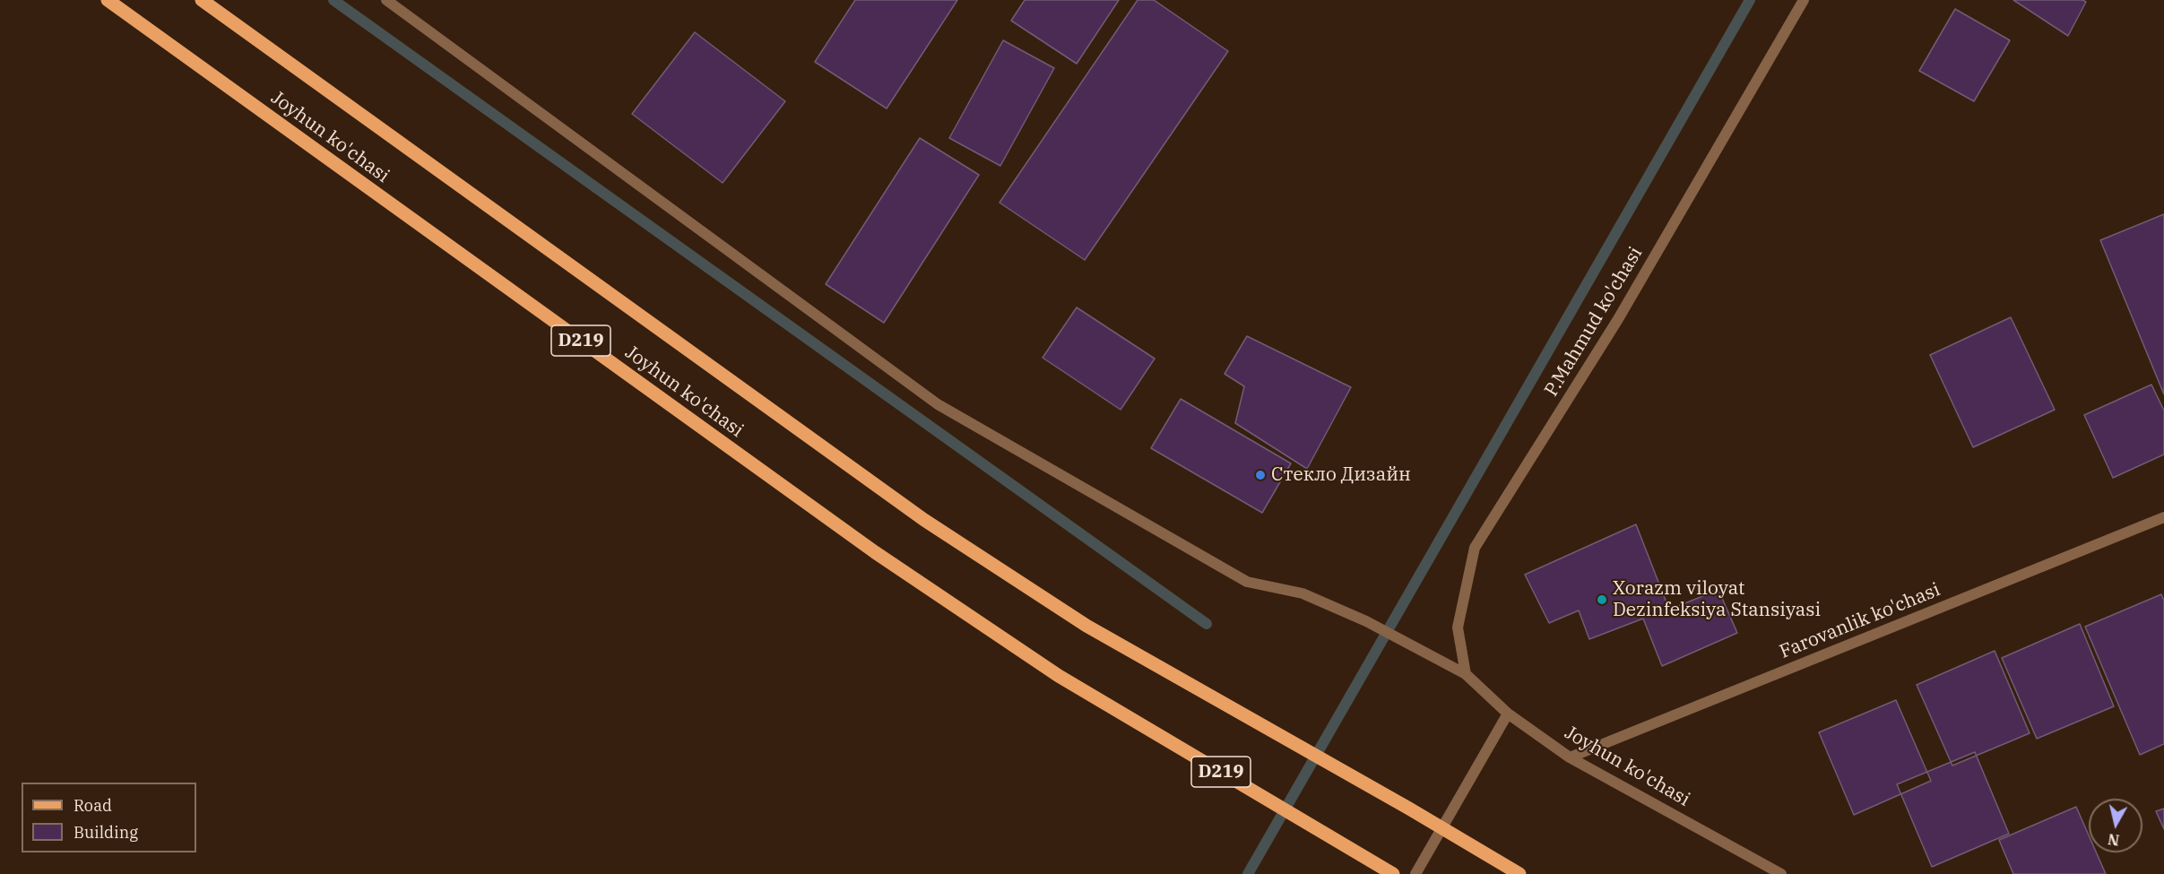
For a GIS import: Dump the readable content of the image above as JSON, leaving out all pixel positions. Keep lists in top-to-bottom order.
{
  "streets": {
    "main road": ["Joyhun ko'chasi", "D219"],
    "street": ["P.Mahmud ko'chasi", "Farovanlik ko'chasi"]
  },
  "crossings": [
    ["Joyhun ko'chasi", "P.Mahmud ko'chasi"],
    ["Joyhun ko'chasi", "D219"],
    ["Joyhun ko'chasi", "Farovanlik ko'chasi"]
  ],
  "places": ["Стекло Дизайн", "Xorazm viloyat Dezinfeksiya Stansiyasi"],
  "legend": ["Road", "Building"],
  "north": "bottom"
}
